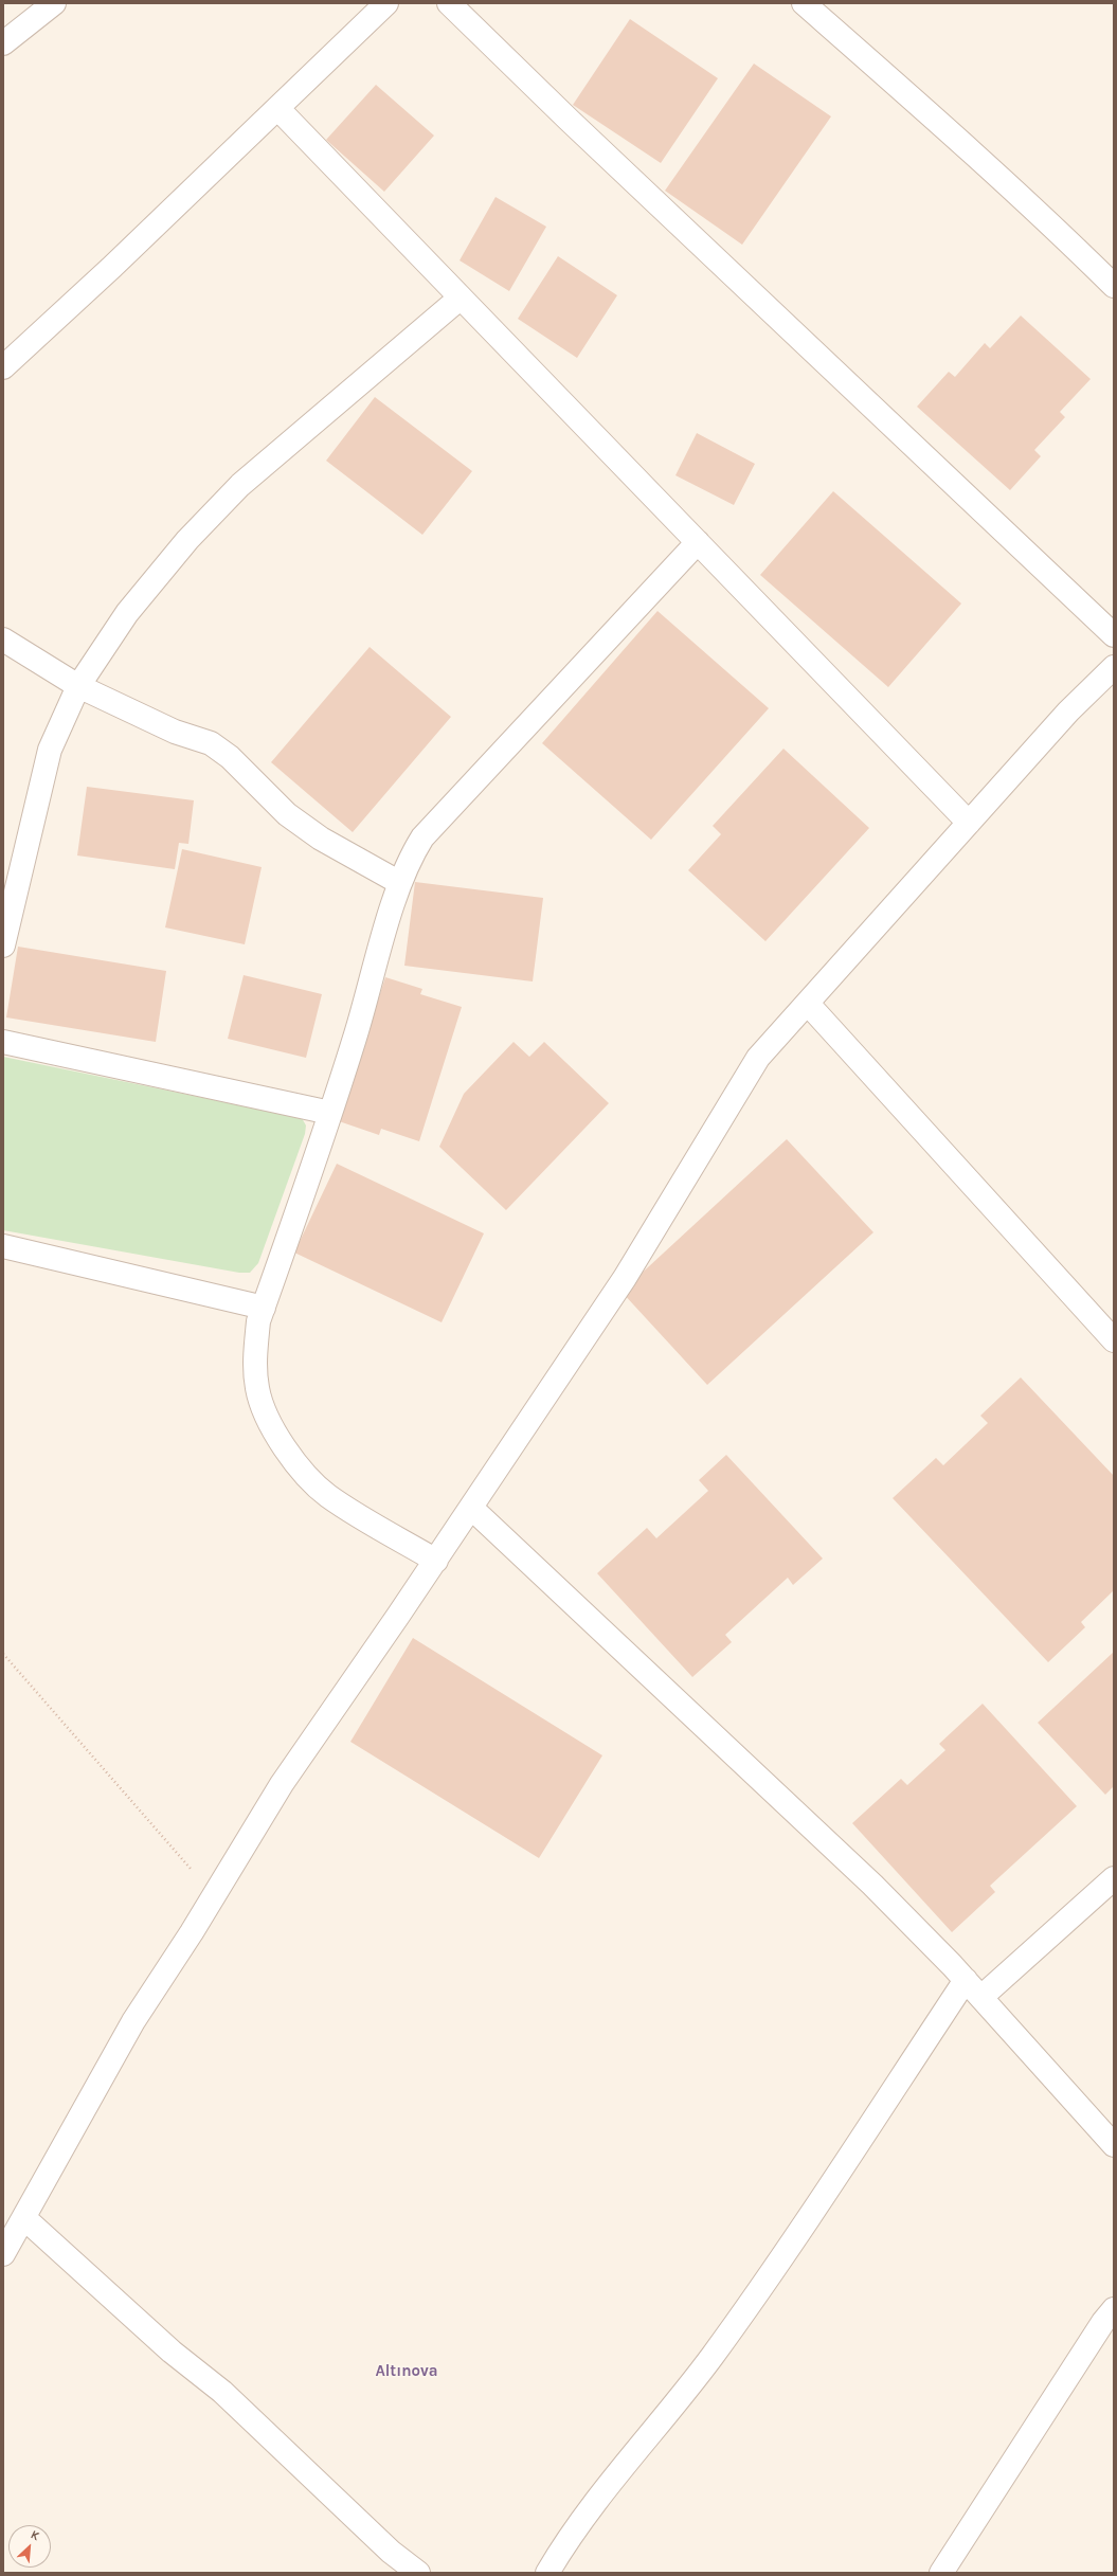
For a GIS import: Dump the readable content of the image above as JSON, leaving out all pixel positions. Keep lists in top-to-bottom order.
{
  "districts": ["Altınova"],
  "north": "top right"
}
